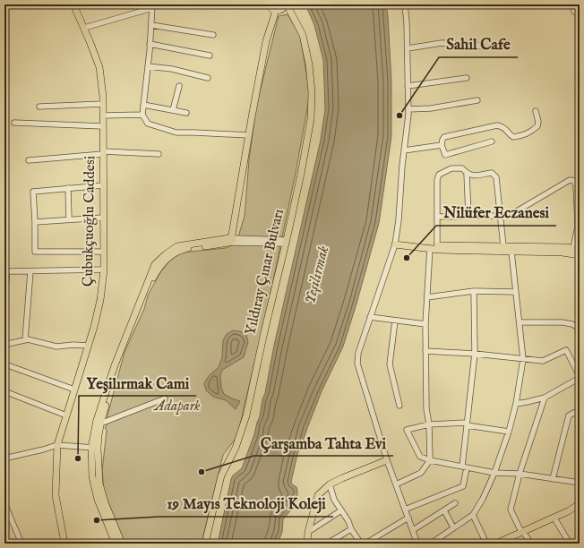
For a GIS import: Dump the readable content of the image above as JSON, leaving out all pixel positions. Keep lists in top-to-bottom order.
{
  "streets": {
    "main road": ["Çubukçuoğlu Caddesi", "Yıldıray Çınar Bulvarı"]
  },
  "water": ["Yeşilırmak"],
  "parks": ["Adapark"],
  "places": [
    "Sahil Cafe",
    "Nilüfer Eczanesi",
    "Yeşilırmak Cami",
    "Çarşamba Tahta Evi",
    "19 Mayıs Teknoloji Koleji"
  ]
}
